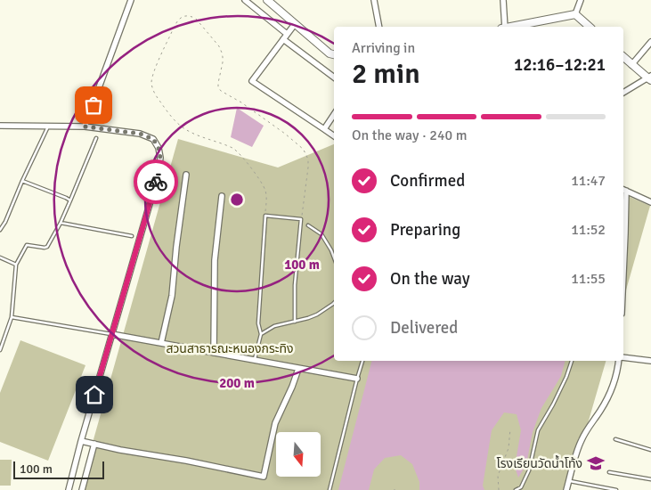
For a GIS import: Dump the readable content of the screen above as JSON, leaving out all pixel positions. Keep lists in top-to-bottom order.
{
  "parks": ["สวนสาธารณะหนองกระทิง"],
  "places": {
    "school or university": ["โรงเรียนวัดน้ำโท้ง"]
  },
  "scale_bar": "100 m",
  "north": "bottom",
  "page": {
    "heading": ["2 min", "Arriving in", "12:16–12:21"],
    "bar": "On the way · 240 m",
    "list": [
      ["Confirmed", "11:47"],
      ["Preparing", "11:52"],
      ["On the way", "11:55"],
      "Delivered"
    ],
    "scale": "100 m"
  },
  "rings": ["100 m", "200 m"]
}
